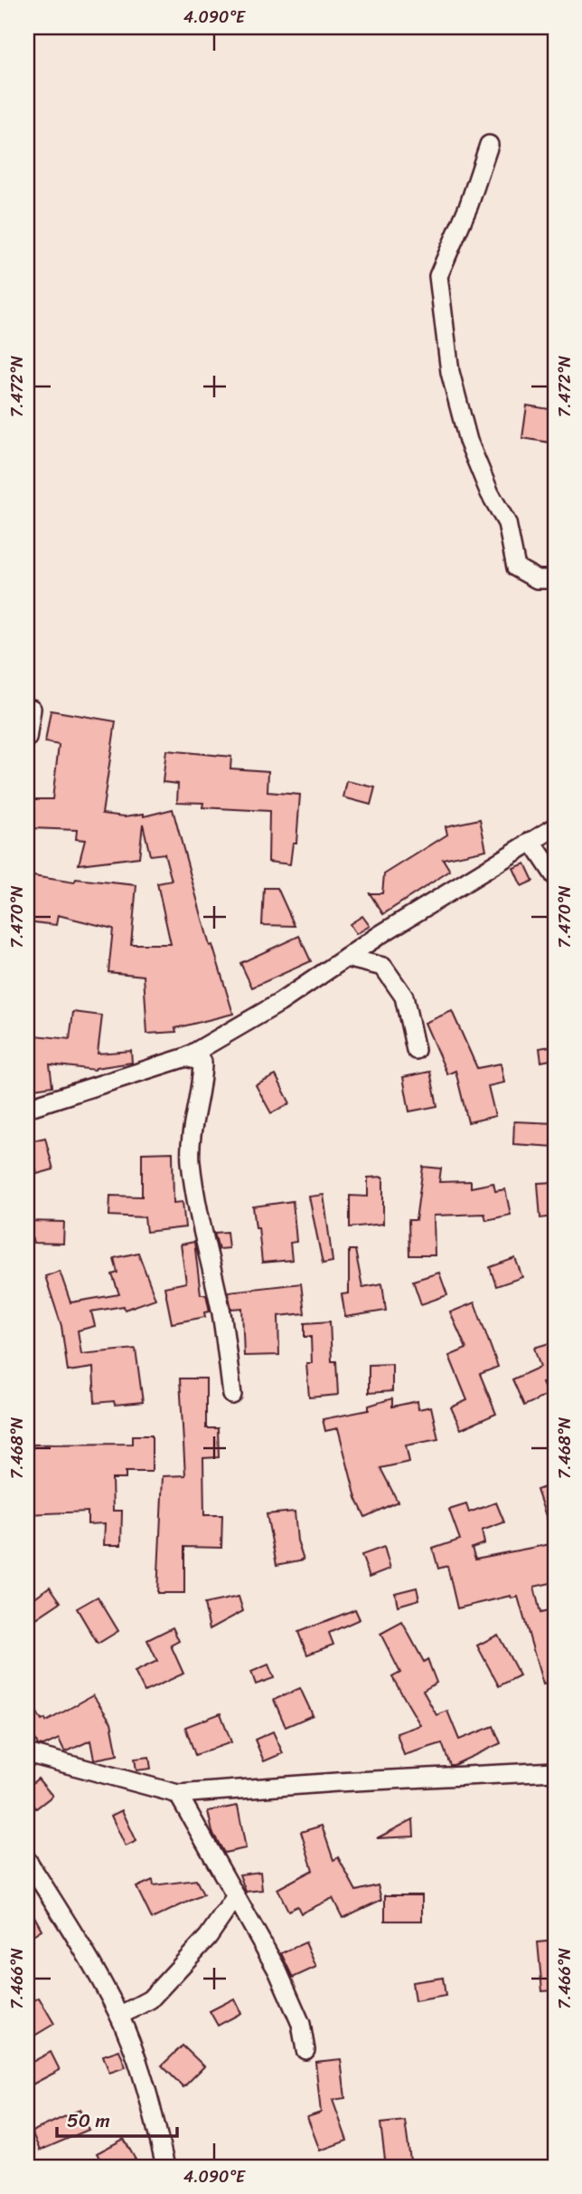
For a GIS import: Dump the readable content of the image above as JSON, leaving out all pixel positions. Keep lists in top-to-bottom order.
{
  "scale_bar": "50 m",
  "coordinates": [
    "4.090°E",
    "7.472°N",
    "7.470°N",
    "7.468°N",
    "7.466°N"
  ]
}
